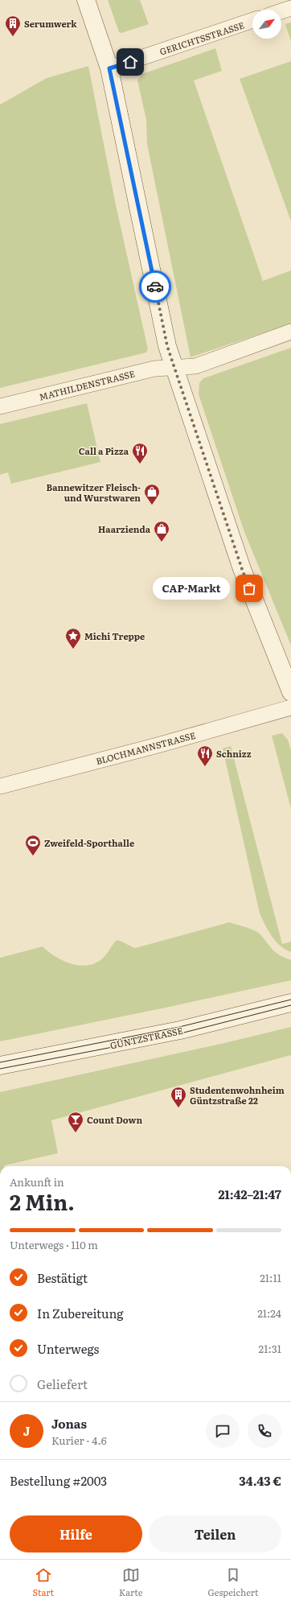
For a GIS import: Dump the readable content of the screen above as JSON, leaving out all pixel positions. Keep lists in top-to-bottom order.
{
  "streets": {
    "main road": ["GÜNTZSTRASSE"],
    "street": ["GERICHTSSTRASSE", "MATHILDENSTRASSE", "BLOCHMANNSTRASSE"]
  },
  "places": {
    "building": ["Serumwerk", "Studentenwohnheim Güntzstraße 22"],
    "restaurant": ["Call a Pizza", "Schnizz"],
    "shop": ["Bannewitzer Fleisch- und Wurstwaren", "Haarzienda"],
    "other": ["CAP-Markt"],
    "place": ["Michi Treppe"],
    "sports": ["Zweifeld-Sporthalle"],
    "bar": ["Count Down"]
  },
  "north": "top right",
  "page": {
    "bubble": "CAP-Markt",
    "heading": ["2 Min.", "Ankunft in", "21:42–21:47"],
    "panel": [
      "Jonas",
      "Kurier · 4.6",
      "Bestellung #2003",
      "34.43 €"
    ],
    "bar": "Unterwegs · 110 m",
    "list": [
      ["Bestätigt", "21:11"],
      ["In Zubereitung", "21:24"],
      ["Unterwegs", "21:31"],
      "Geliefert"
    ],
    "round": "J",
    "buttons": ["Hilfe", "Teilen"],
    "tabs": ["Start", "Karte", "Gespeichert"]
  }
}
